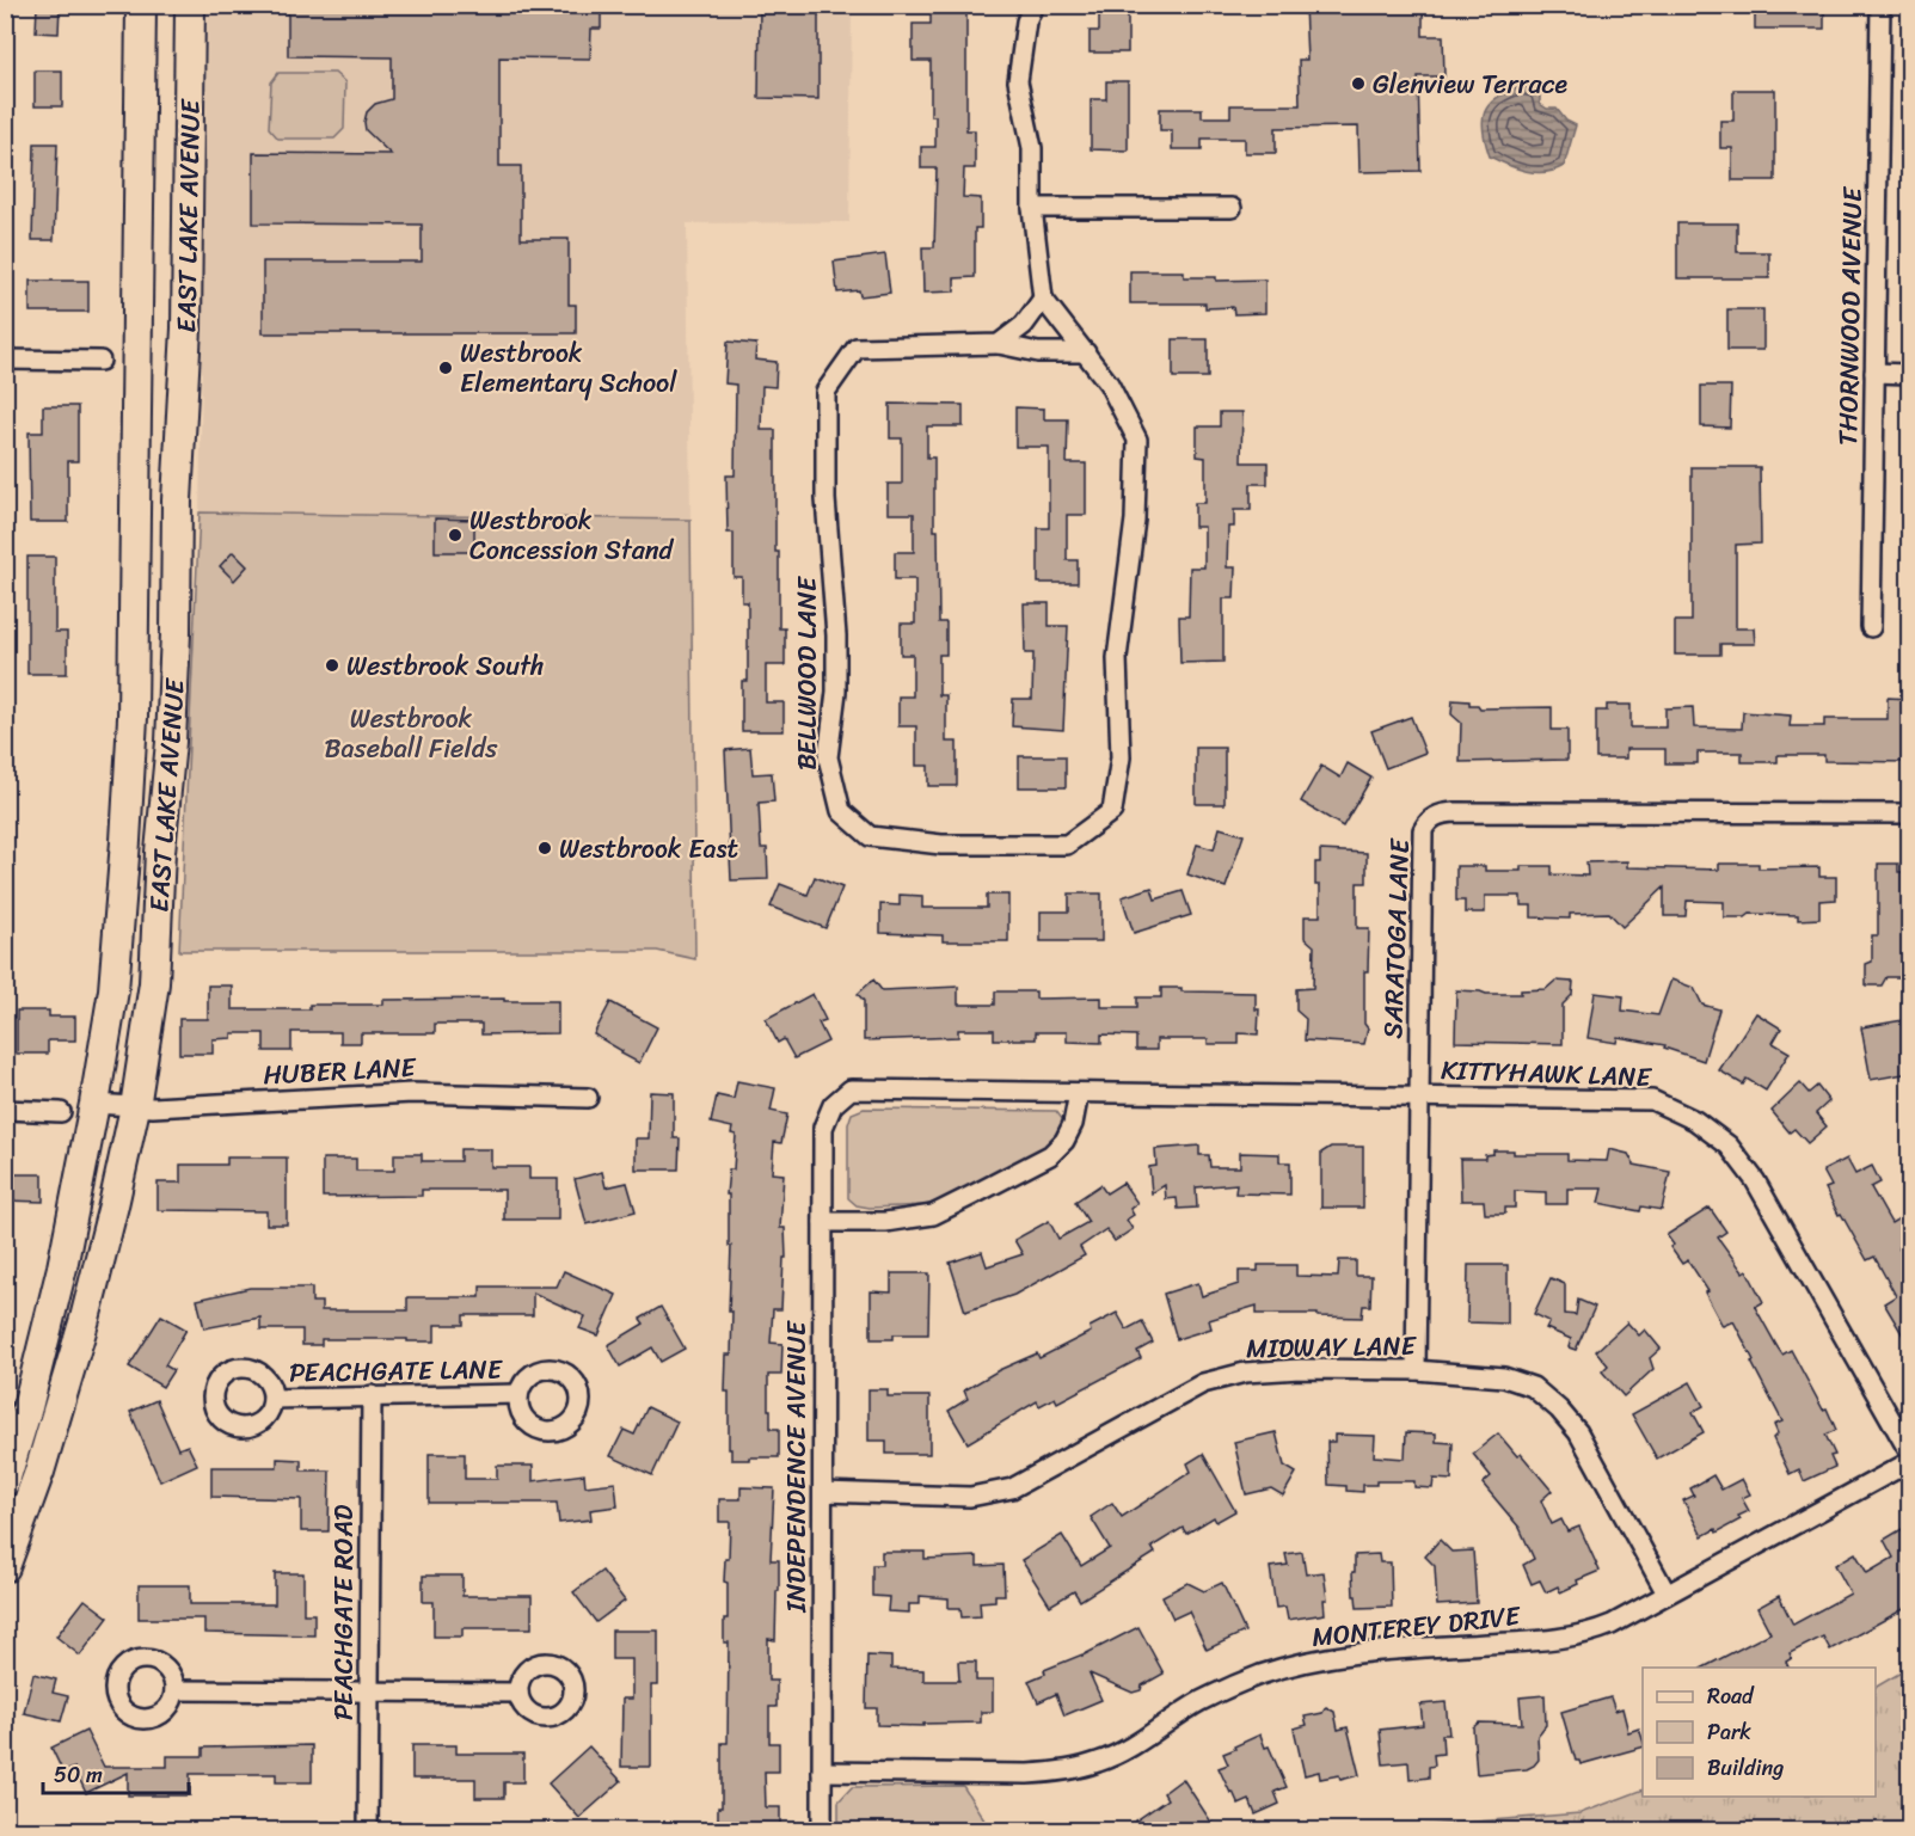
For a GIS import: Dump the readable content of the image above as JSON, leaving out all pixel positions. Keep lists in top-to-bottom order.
{
  "streets": {
    "main road": ["EAST LAKE AVENUE"],
    "street": [
      "THORNWOOD AVENUE",
      "BELLWOOD LANE",
      "SARATOGA LANE",
      "HUBER LANE",
      "KITTYHAWK LANE",
      "MIDWAY LANE",
      "PEACHGATE LANE",
      "INDEPENDENCE AVENUE",
      "PEACHGATE ROAD",
      "MONTEREY DRIVE"
    ]
  },
  "crossings": [
    ["EAST LAKE AVENUE", "HUBER LANE"],
    ["SARATOGA LANE", "KITTYHAWK LANE"],
    ["SARATOGA LANE", "MIDWAY LANE"],
    ["KITTYHAWK LANE", "INDEPENDENCE AVENUE"],
    ["MIDWAY LANE", "INDEPENDENCE AVENUE"],
    ["MIDWAY LANE", "MONTEREY DRIVE"],
    ["PEACHGATE LANE", "PEACHGATE ROAD"],
    ["INDEPENDENCE AVENUE", "MONTEREY DRIVE"]
  ],
  "parks": ["Westbrook Baseball Fields"],
  "places": [
    "Glenview Terrace",
    "Westbrook Elementary School",
    "Westbrook Concession Stand",
    "Westbrook South",
    "Westbrook East"
  ],
  "legend": ["Road", "Park", "Building"],
  "scale_bar": "50 m"
}
